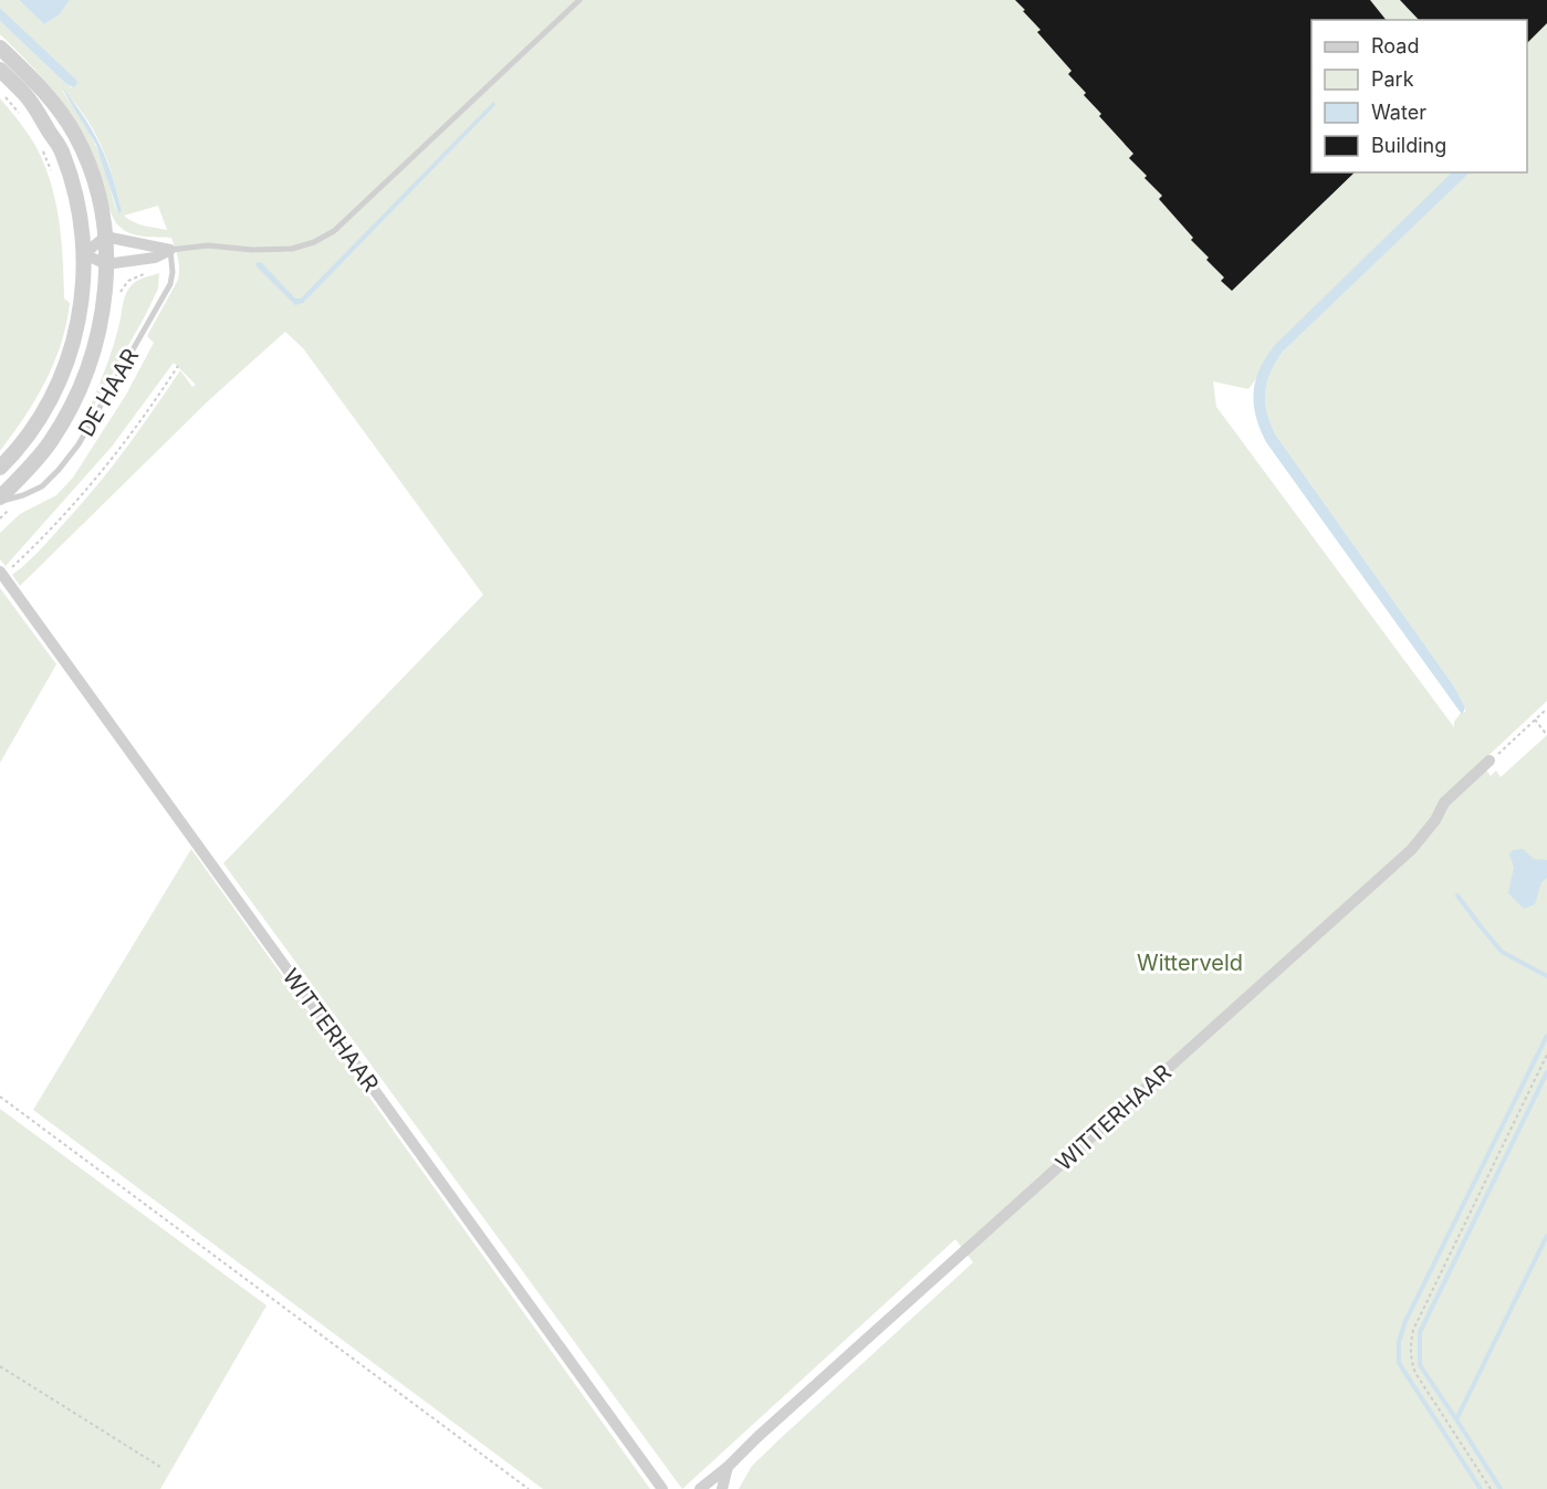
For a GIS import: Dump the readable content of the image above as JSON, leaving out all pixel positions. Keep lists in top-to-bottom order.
{
  "streets": {
    "street": ["DE HAAR", "WITTERHAAR"]
  },
  "parks": ["Witterveld"],
  "legend": [
    "Road",
    "Park",
    "Water",
    "Building"
  ]
}
